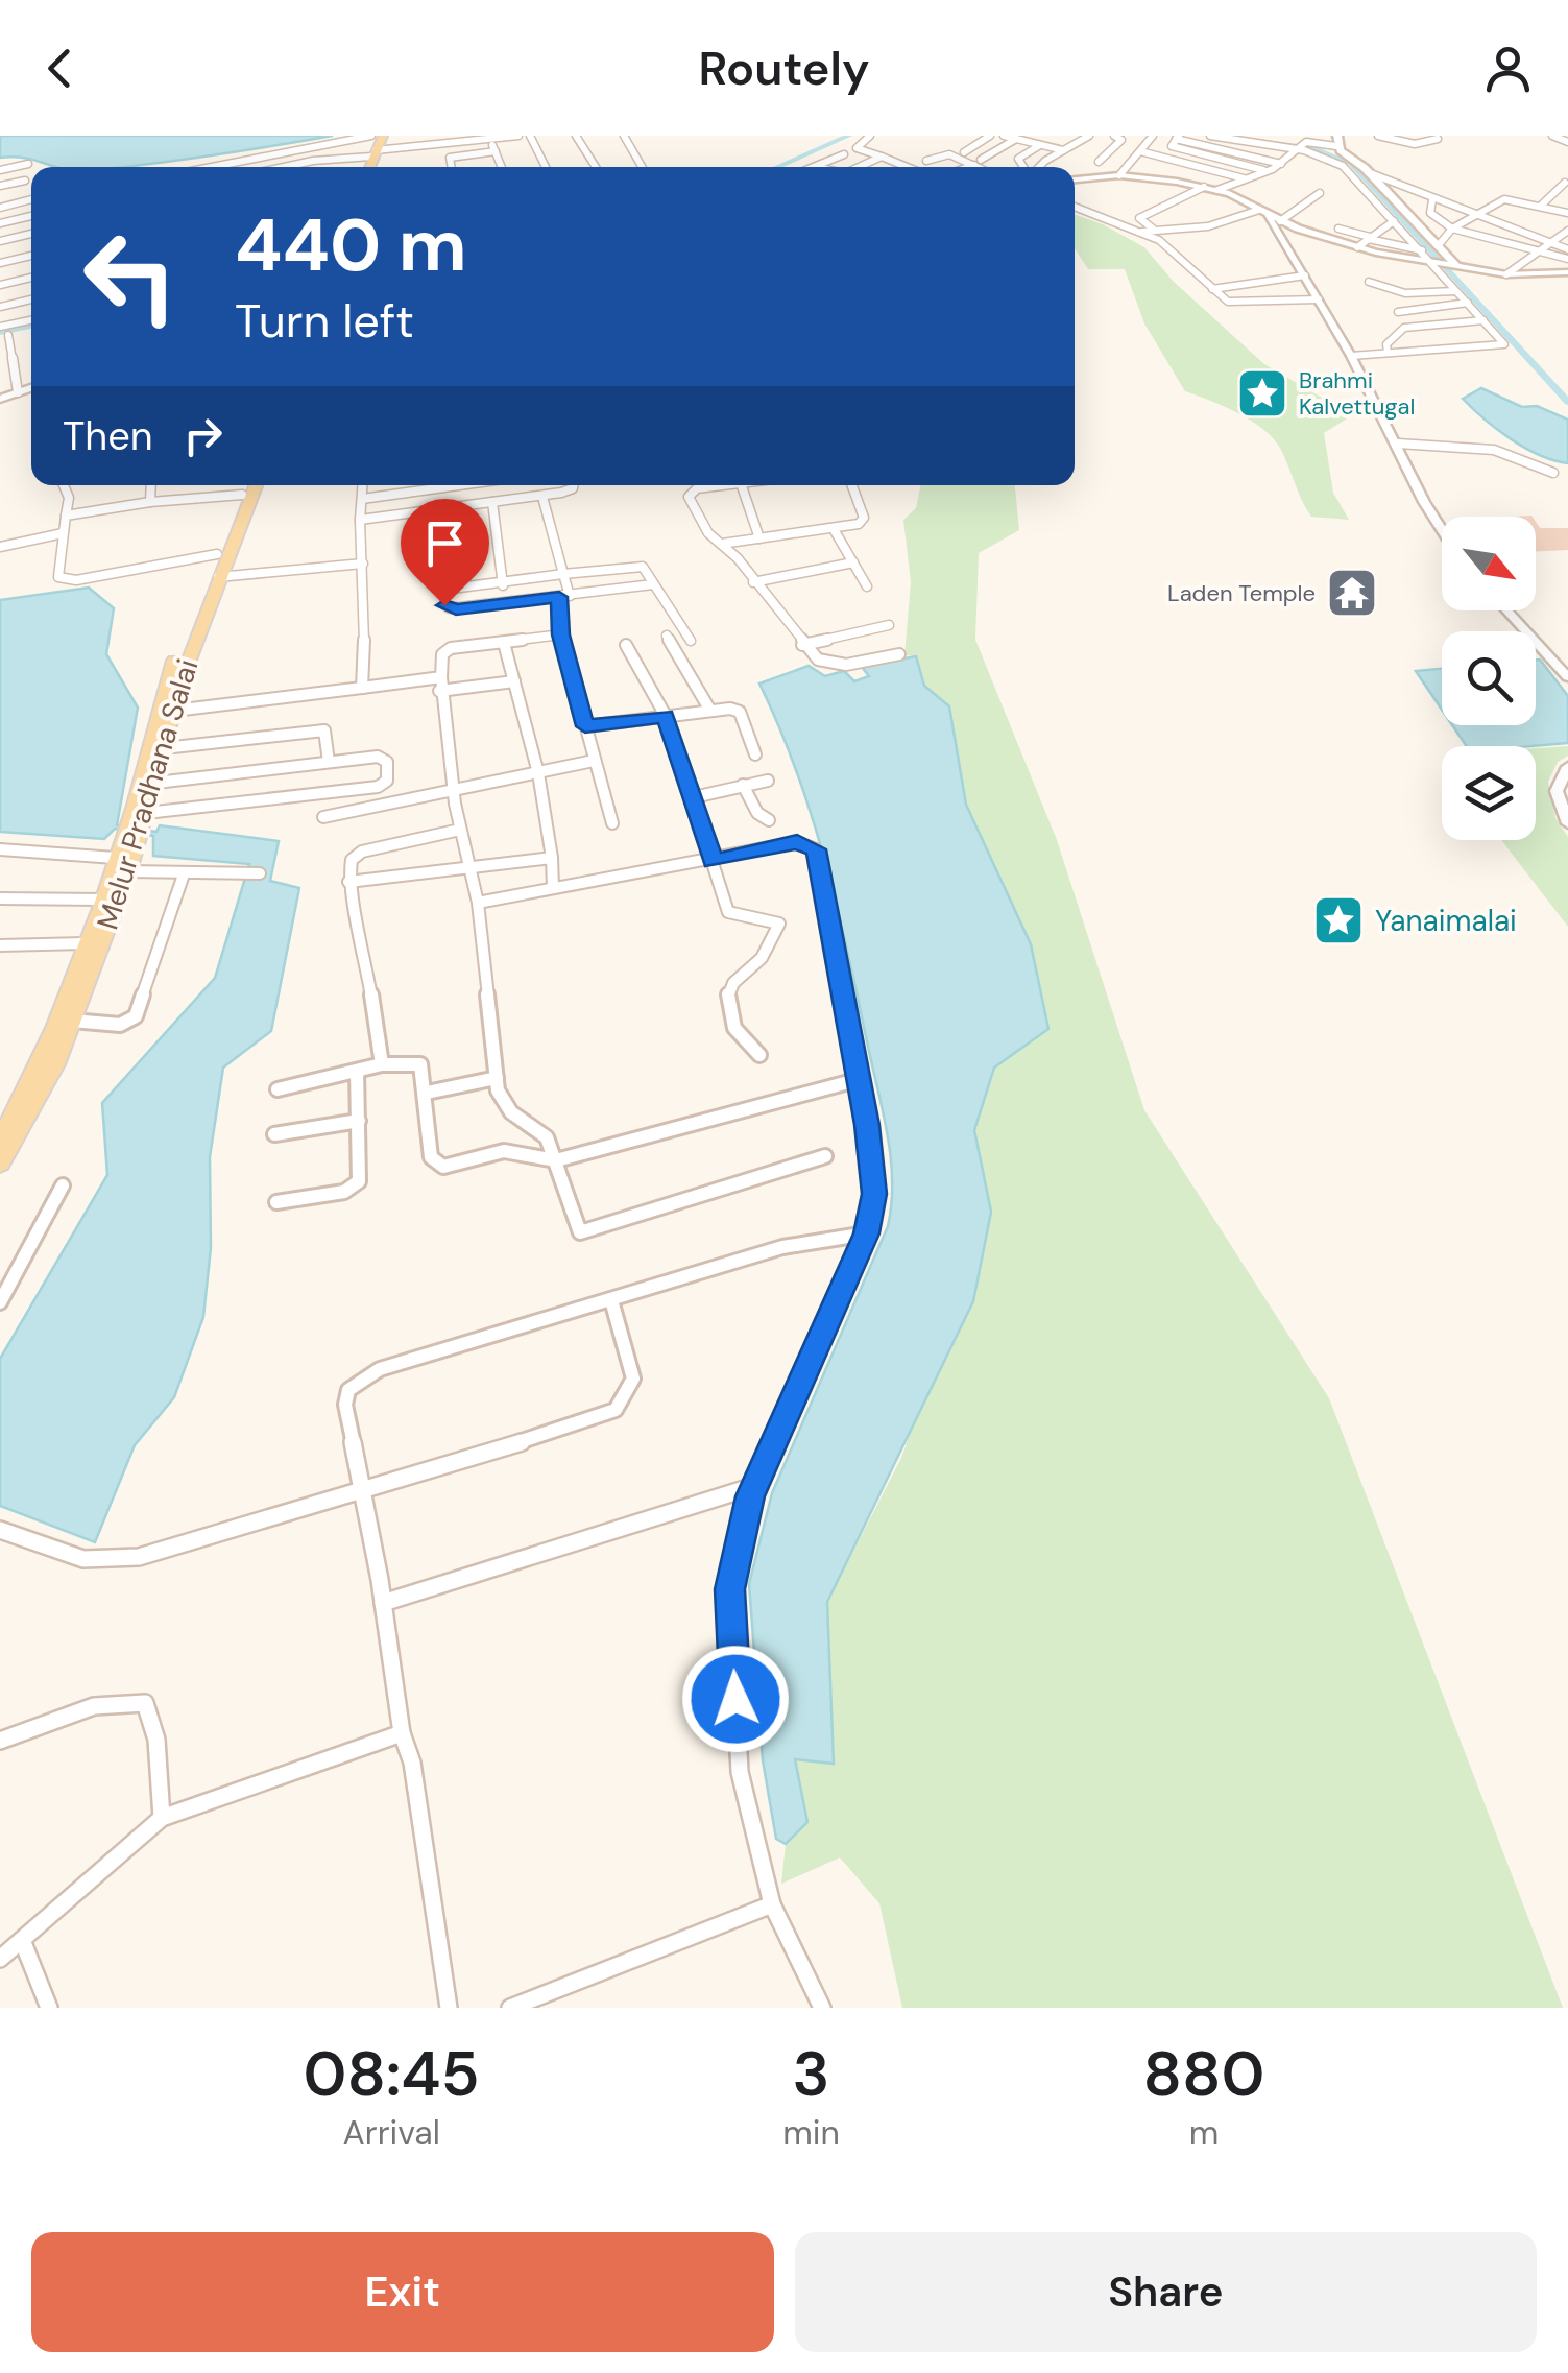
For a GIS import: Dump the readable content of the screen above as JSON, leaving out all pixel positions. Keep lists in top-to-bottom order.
{
  "streets": {
    "main road": ["Melur Pradhana Salai"]
  },
  "places": {
    "place": ["Brahmi Kalvettugal", "Yanaimalai"],
    "temple": ["Laden Temple"]
  },
  "north": "bottom right",
  "page": {
    "header": "Routely",
    "turn": ["440 m", "Turn left"],
    "then": "Then",
    "eta": [
      "08:45",
      "Arrival",
      "3",
      "min",
      "880",
      "m"
    ],
    "buttons": ["Exit", "Share"]
  }
}
